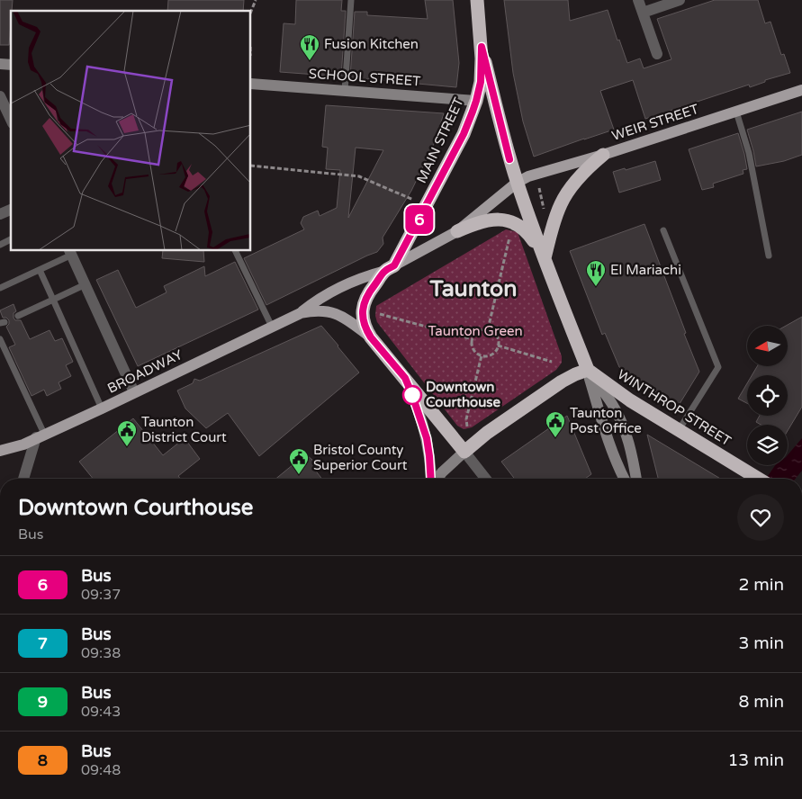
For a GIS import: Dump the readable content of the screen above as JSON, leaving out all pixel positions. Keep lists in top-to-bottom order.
{
  "streets": {
    "highway": ["MAIN STREET", "WINTHROP STREET"],
    "main road": ["SCHOOL STREET", "WEIR STREET", "BROADWAY"]
  },
  "crossings": [
    ["SCHOOL STREET", "MAIN STREET"],
    ["WEIR STREET", "MAIN STREET"],
    ["MAIN STREET", "BROADWAY"]
  ],
  "districts": ["Taunton"],
  "parks": ["Taunton Green"],
  "places": {
    "restaurant": ["Fusion Kitchen", "El Mariachi"],
    "other": ["Downtown Courthouse"],
    "public building": ["Taunton Post Office", "Taunton District Court", "Bristol County Superior Court"]
  },
  "lines": ["bus line 6"],
  "north": "left",
  "page": {
    "on_map": "6",
    "heading": ["Downtown Courthouse", "Bus"],
    "list": [
      {
        "mark": "6",
        "name": "Bus",
        "note": "09:37",
        "value": "2 min"
      },
      {
        "mark": "7",
        "name": "Bus",
        "note": "09:38",
        "value": "3 min"
      },
      {
        "mark": "9",
        "name": "Bus",
        "note": "09:43",
        "value": "8 min"
      },
      {
        "mark": "8",
        "name": "Bus",
        "note": "09:48",
        "value": "13 min"
      }
    ]
  }
}
